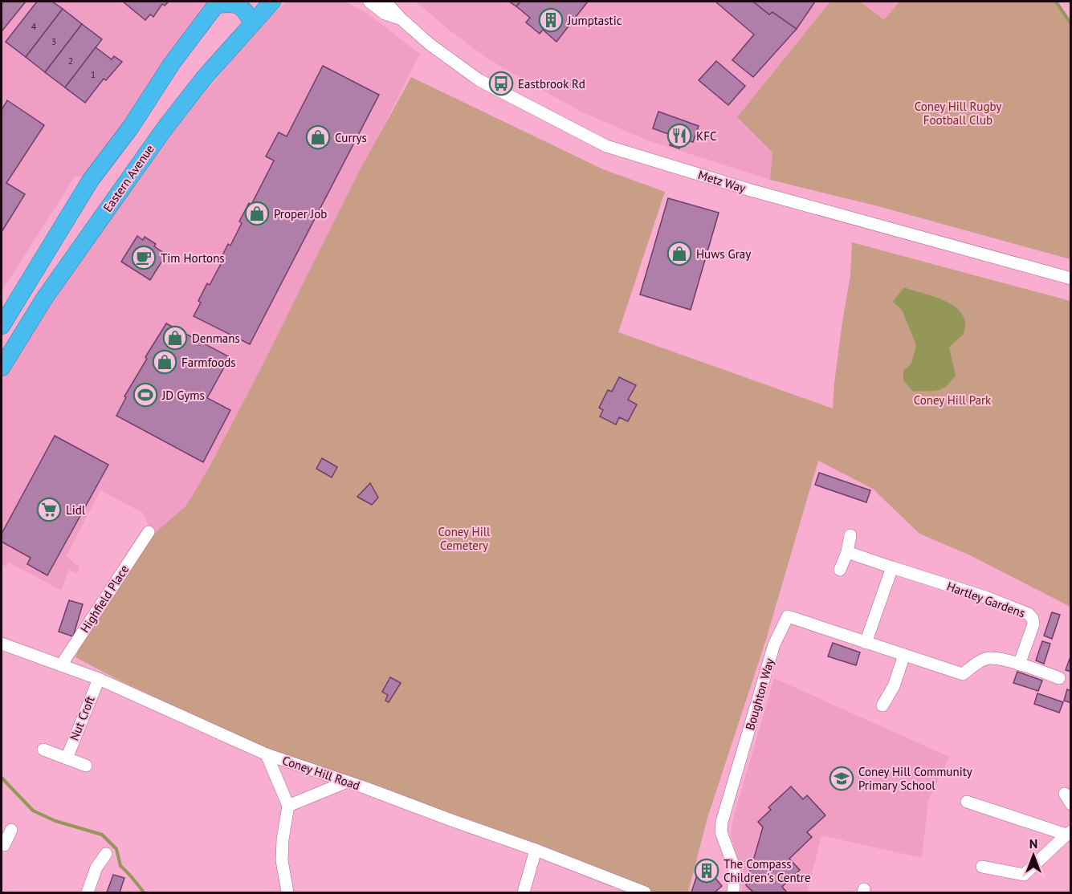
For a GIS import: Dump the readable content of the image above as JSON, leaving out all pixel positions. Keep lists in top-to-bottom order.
{
  "streets": {
    "highway": ["Eastern Avenue"],
    "street": [
      "Metz Way",
      "Highfield Place",
      "Hartley Gardens",
      "Boughton Way",
      "Nut Croft",
      "Coney Hill Road"
    ]
  },
  "crossings": [
    ["Highfield Place", "Coney Hill Road"],
    ["Hartley Gardens", "Boughton Way"],
    ["Nut Croft", "Coney Hill Road"]
  ],
  "parks": ["Coney Hill Rugby Football Club", "Coney Hill Park", "Coney Hill Cemetery"],
  "places": {
    "building": ["Jumptastic", "The Compass Children's Centre"],
    "bus stop": ["Eastbrook Rd"],
    "restaurant": ["KFC"],
    "shop": [
      "Currys",
      "Proper Job",
      "Huws Gray",
      "Denmans",
      "Farmfoods"
    ],
    "cafe": ["Tim Hortons"],
    "sports": ["JD Gyms"],
    "supermarket": ["Lidl"],
    "school or university": ["Coney Hill Community Primary School"]
  },
  "house_numbers": [
    "4",
    "3",
    "2",
    "1"
  ],
  "north": "top"
}
